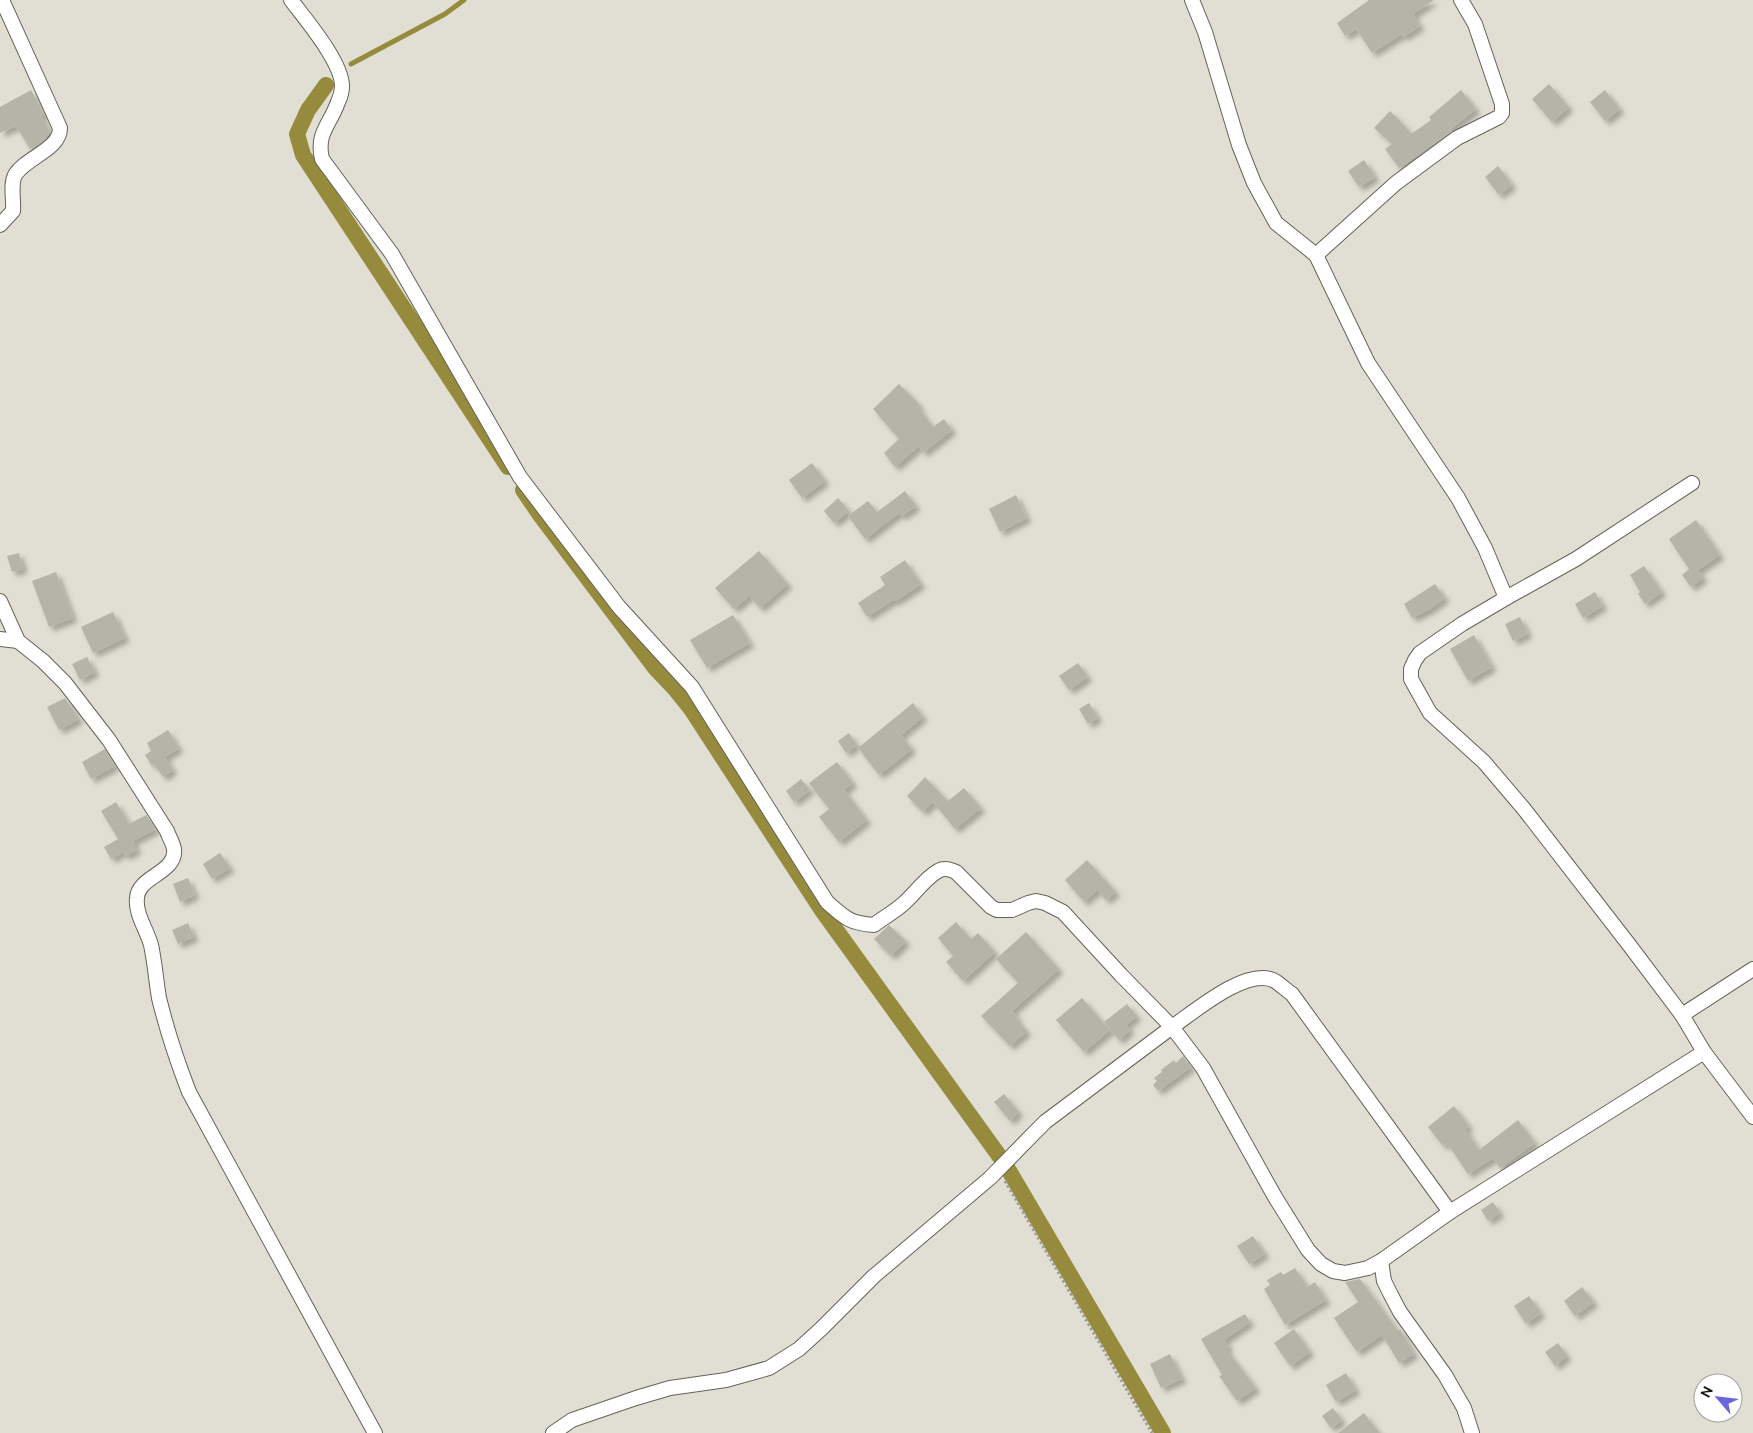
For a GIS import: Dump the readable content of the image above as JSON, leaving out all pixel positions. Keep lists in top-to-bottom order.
{
  "north": "top left"
}
